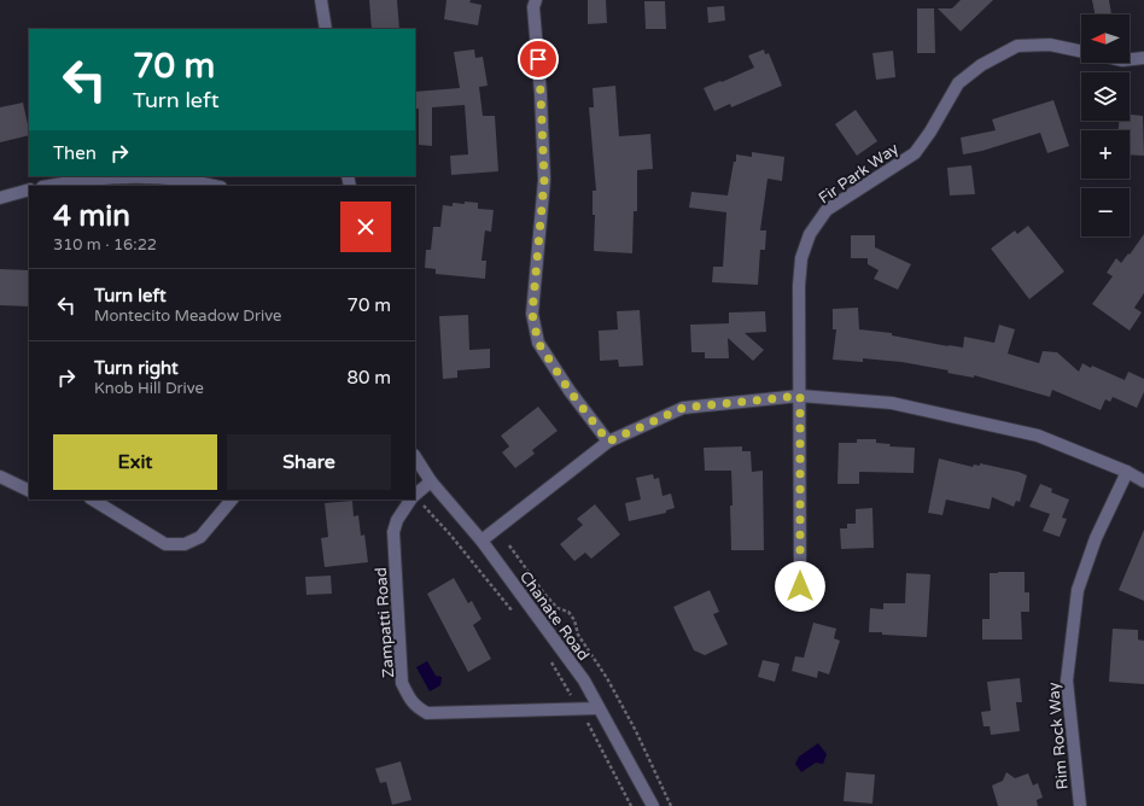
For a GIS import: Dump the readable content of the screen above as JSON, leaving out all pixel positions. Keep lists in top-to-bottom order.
{
  "streets": {
    "street": [
      "Fir Park Way",
      "Chanate Road",
      "Zampatti Road",
      "Rim Rock Way"
    ]
  },
  "crossings": [
    ["Chanate Road", "Zampatti Road"]
  ],
  "north": "left",
  "page": {
    "map_buttons": ["+", "−"],
    "turn": ["70 m", "Turn left"],
    "then": "Then",
    "heading": ["4 min", "310 m · 16:22"],
    "list": [
      {
        "name": "Turn left",
        "note": "Montecito Meadow Drive",
        "value": "70 m"
      },
      {
        "name": "Turn right",
        "note": "Knob Hill Drive",
        "value": "80 m"
      }
    ],
    "buttons": ["Exit", "Share"]
  }
}
